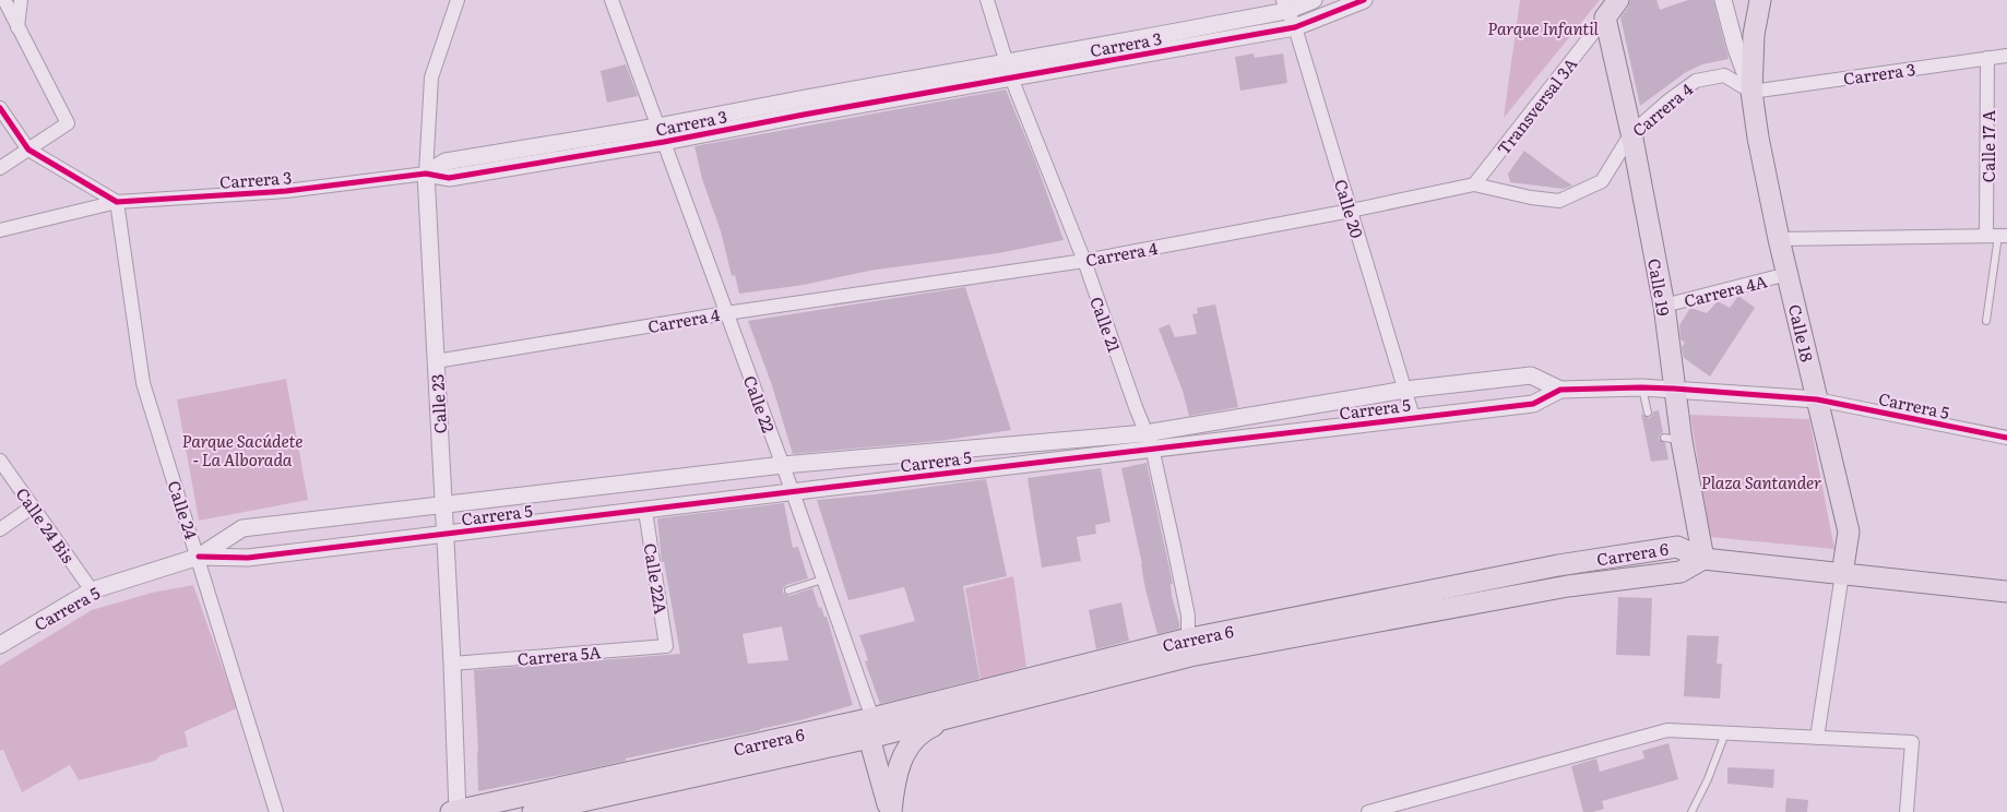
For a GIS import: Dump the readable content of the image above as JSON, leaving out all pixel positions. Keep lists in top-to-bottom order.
{
  "streets": {
    "main road": [
      "Transversal 3A",
      "Calle 19",
      "Calle 18",
      "Calle 22",
      "Carrera 6"
    ],
    "street": [
      "Carrera 3",
      "Carrera 4",
      "Calle 17 A",
      "Calle 20",
      "Carrera 4A",
      "Calle 21",
      "Calle 23",
      "Carrera 5",
      "Calle 24",
      "Calle 24 Bis",
      "Calle 22A",
      "Carrera 5A"
    ]
  },
  "crossings": [
    ["Carrera 3", "Carrera 4"],
    ["Carrera 3", "Calle 17 A"],
    ["Carrera 3", "Calle 20"],
    ["Carrera 3", "Calle 21"],
    ["Carrera 3", "Calle 18"],
    ["Carrera 3", "Calle 23"],
    ["Carrera 3", "Calle 22"],
    ["Carrera 3", "Calle 24"],
    ["Transversal 3A", "Carrera 4"],
    ["Transversal 3A", "Calle 19"],
    ["Carrera 4", "Calle 20"],
    ["Carrera 4", "Calle 19"],
    ["Carrera 4", "Calle 21"],
    ["Carrera 4", "Calle 18"],
    ["Carrera 4", "Calle 23"],
    ["Carrera 4", "Calle 22"],
    ["Calle 20", "Carrera 5"],
    ["Calle 19", "Carrera 4A"],
    ["Calle 19", "Carrera 5"],
    ["Calle 19", "Carrera 6"],
    ["Carrera 4A", "Calle 18"],
    ["Calle 21", "Carrera 5"],
    ["Calle 21", "Carrera 6"],
    ["Calle 18", "Carrera 5"],
    ["Calle 23", "Carrera 5"],
    ["Calle 23", "Carrera 6"],
    ["Calle 23", "Carrera 5A"],
    ["Calle 22", "Carrera 5"],
    ["Calle 22", "Carrera 6"],
    ["Carrera 5", "Calle 24"],
    ["Carrera 5", "Calle 24 Bis"],
    ["Carrera 5", "Calle 22A"],
    ["Calle 22A", "Carrera 5A"]
  ],
  "parks": ["Parque Infantil", "Parque Sacúdete - La Alborada", "Plaza Santander"]
}
